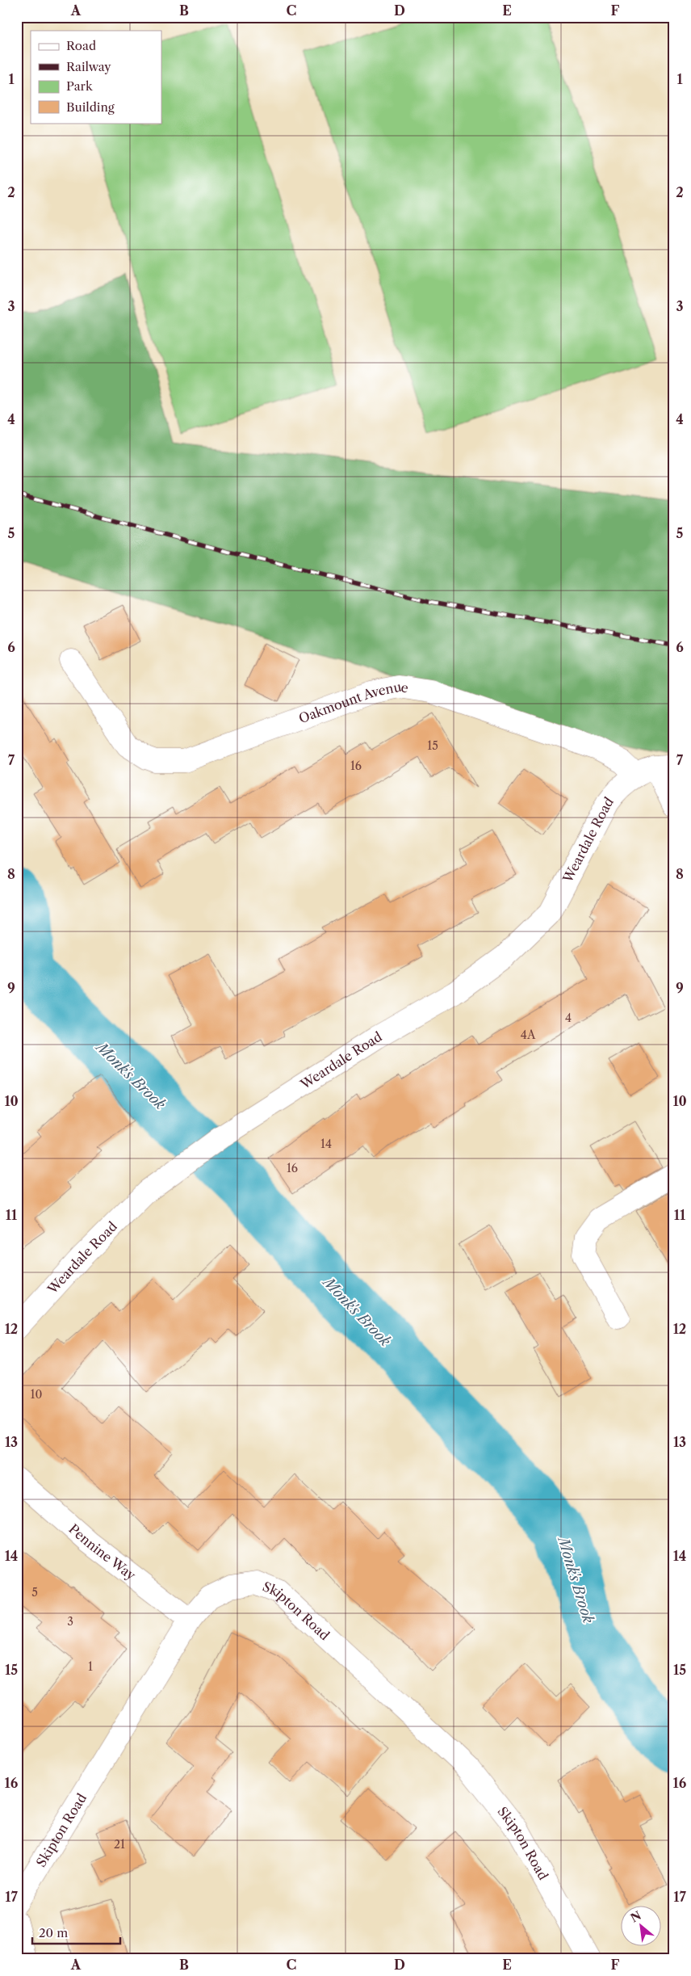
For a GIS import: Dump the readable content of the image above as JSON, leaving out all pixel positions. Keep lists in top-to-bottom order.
{
  "streets": {
    "street": [
      "Oakmount Avenue",
      "Weardale Road",
      "Pennine Way",
      "Skipton Road"
    ]
  },
  "crossings": [
    ["Oakmount Avenue", "Weardale Road"],
    ["Pennine Way", "Skipton Road"]
  ],
  "water": ["Monk's Brook"],
  "house_numbers": [
    "15",
    "16",
    "4",
    "4A",
    "14",
    "16",
    "10",
    "5",
    "3",
    "1",
    "21"
  ],
  "legend": [
    "Road",
    "Railway",
    "Park",
    "Building"
  ],
  "scale_bar": "20 m",
  "north": "top left",
  "grid": {
    "columns": [
      "A",
      "B",
      "C",
      "D",
      "E",
      "F"
    ],
    "rows": [
      "1",
      "2",
      "3",
      "4",
      "5",
      "6",
      "7",
      "8",
      "9",
      "10",
      "11",
      "12",
      "13",
      "14",
      "15",
      "16",
      "17"
    ]
  }
}
